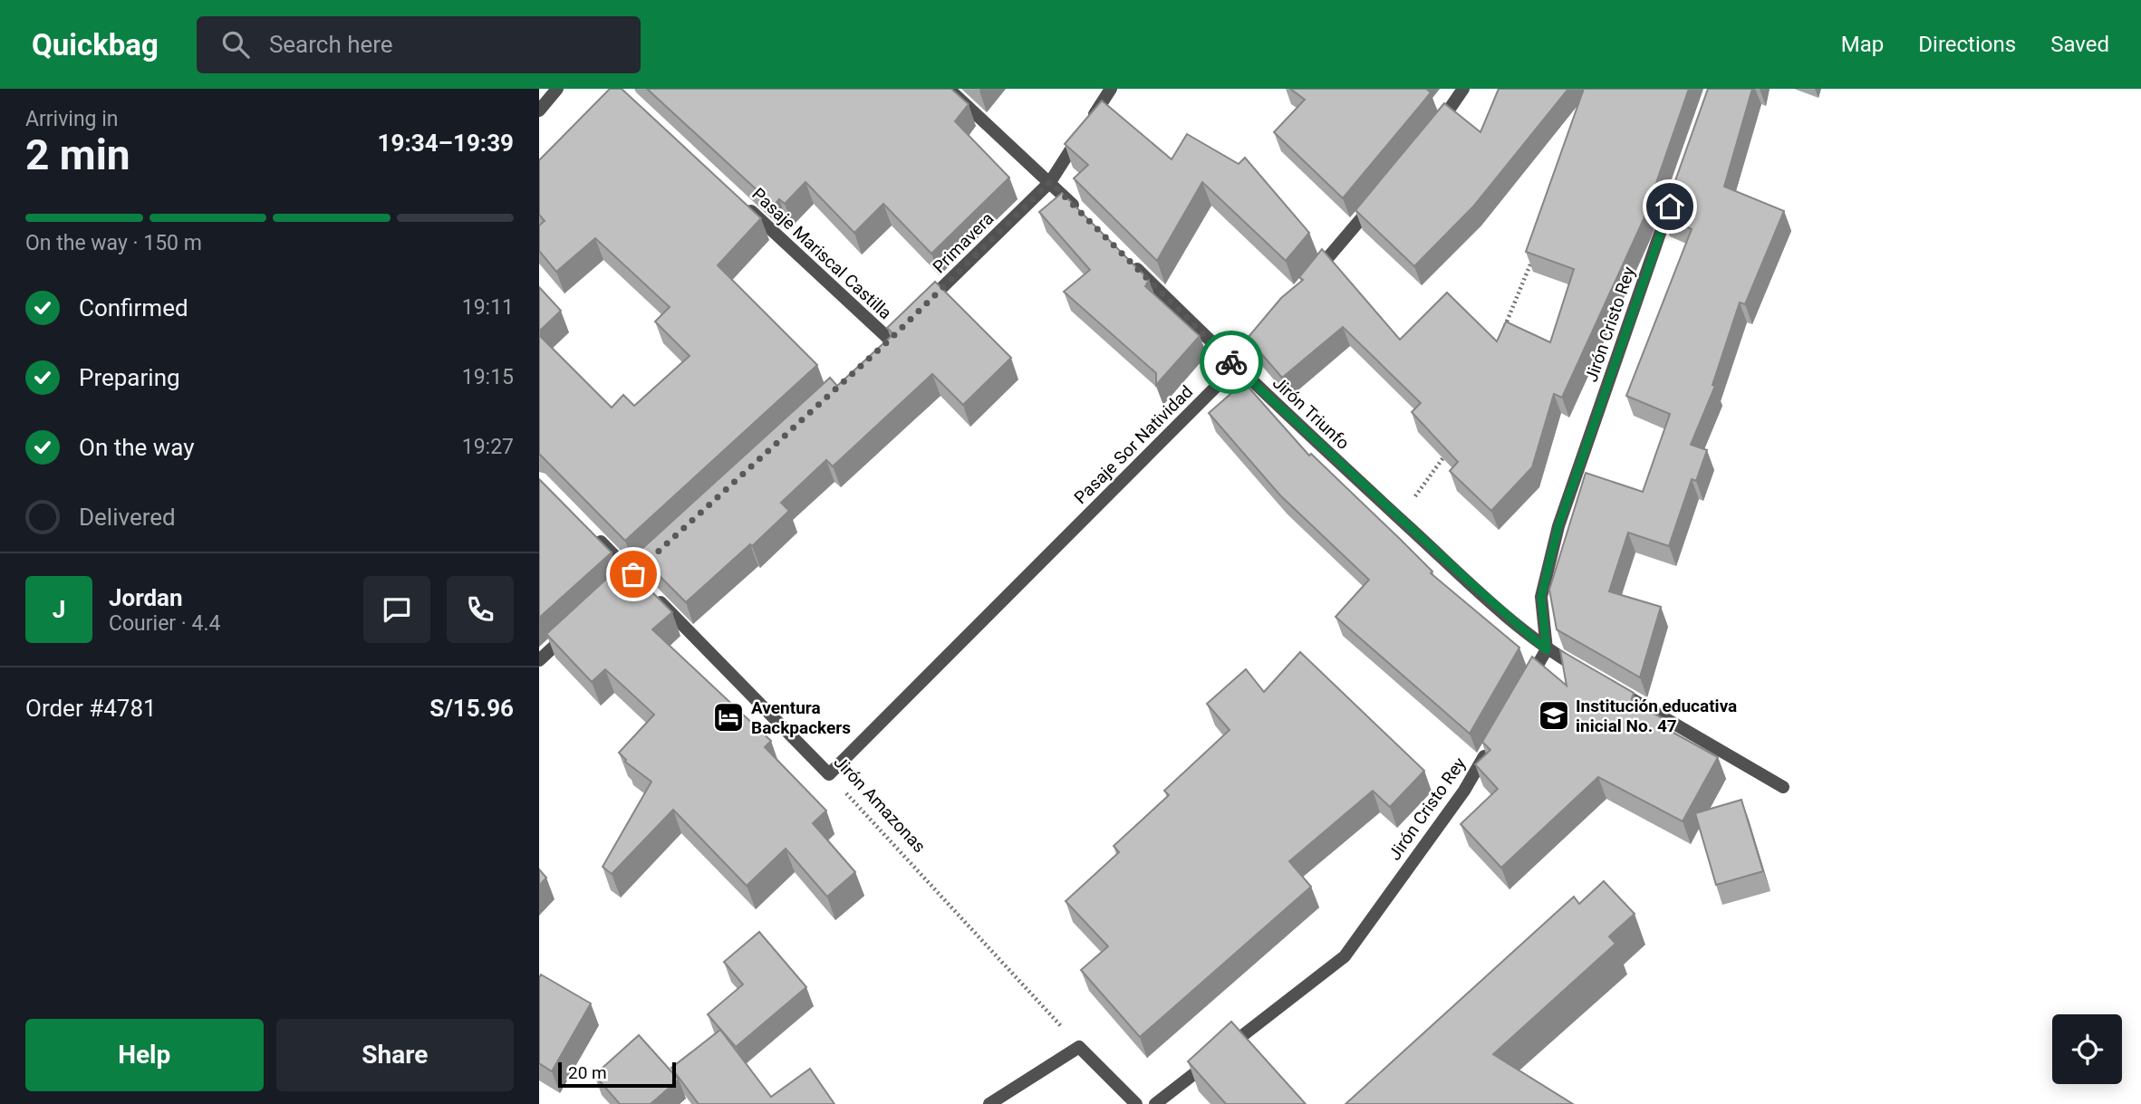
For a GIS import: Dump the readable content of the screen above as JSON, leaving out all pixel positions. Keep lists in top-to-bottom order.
{
  "streets": {
    "street": [
      "Primavera",
      "Pasaje Mariscal Castilla",
      "Jirón Cristo Rey",
      "Jirón Triunfo",
      "Pasaje Sor Natividad",
      "Jirón Amazonas"
    ]
  },
  "crossings": [
    ["Jirón Cristo Rey", "Jirón Triunfo"],
    ["Jirón Triunfo", "Pasaje Sor Natividad"],
    ["Pasaje Sor Natividad", "Jirón Amazonas"]
  ],
  "places": {
    "school or university": ["Institución educativa inicial No. 47"],
    "hotel": ["Aventura Backpackers"]
  },
  "scale_bar": "20 m",
  "page": {
    "header": "Quickbag",
    "search": "Search here",
    "nav": ["Map", "Directions", "Saved"],
    "heading": ["2 min", "Arriving in", "19:34–19:39"],
    "panel": [
      "Jordan",
      "Courier · 4.4",
      "Order #4781",
      "S/15.96"
    ],
    "bar": "On the way · 150 m",
    "list": [
      ["Confirmed", "19:11"],
      ["Preparing", "19:15"],
      ["On the way", "19:27"],
      "Delivered"
    ],
    "round": "J",
    "buttons": ["Help", "Share"],
    "scale": "20 m"
  }
}
